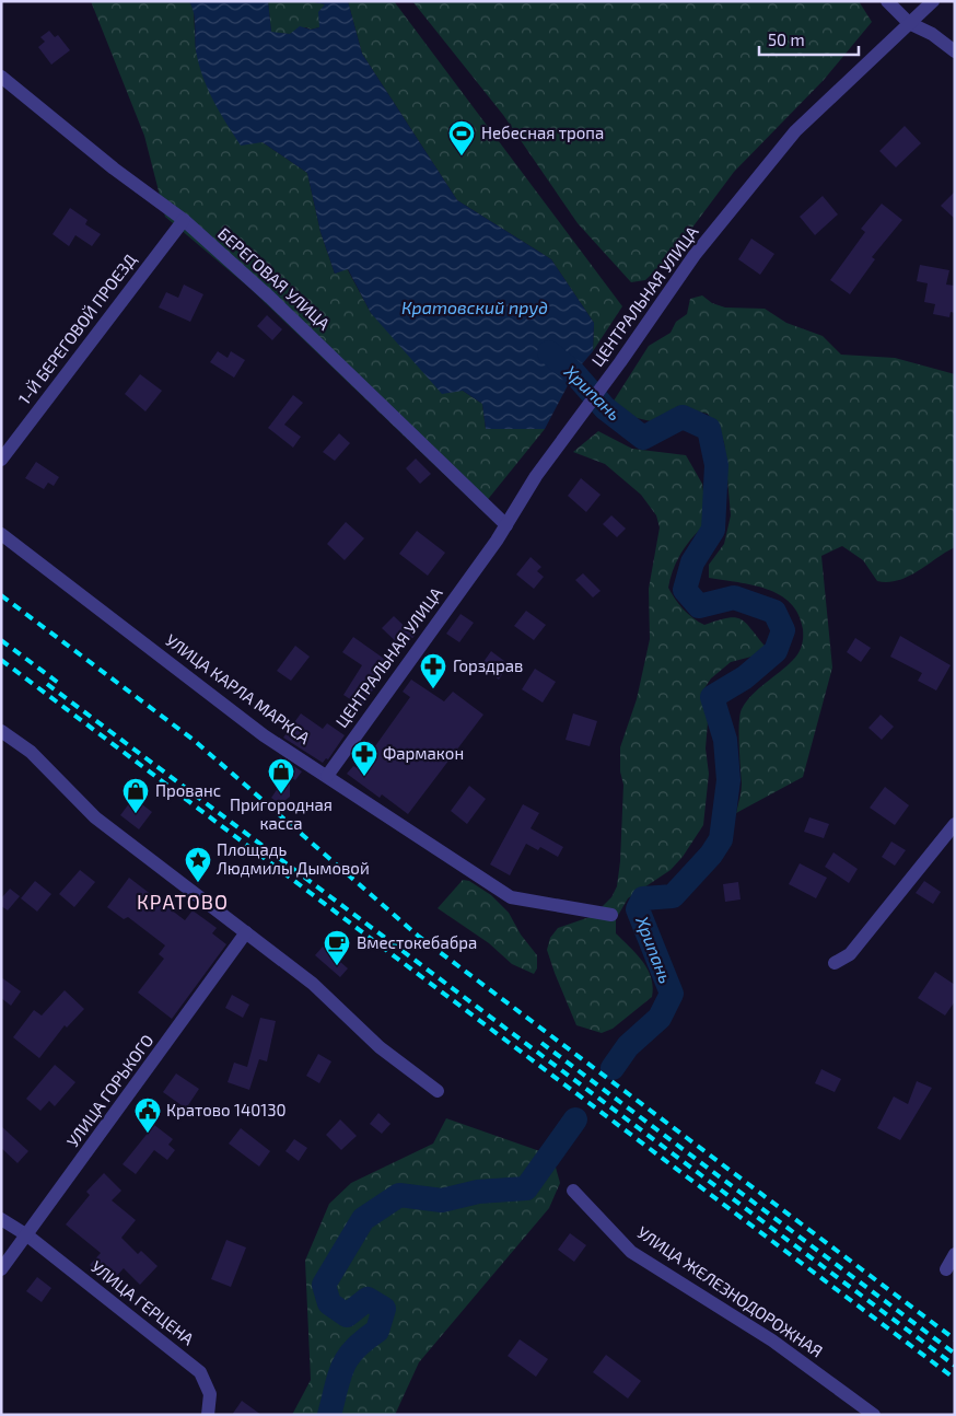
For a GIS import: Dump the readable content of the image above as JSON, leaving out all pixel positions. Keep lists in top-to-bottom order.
{
  "streets": {
    "street": [
      "БЕРЕГОВАЯ УЛИЦА",
      "ЦЕНТРАЛЬНАЯ УЛИЦА",
      "1-Й БЕРЕГОВОЙ ПРОЕЗД",
      "УЛИЦА КАРЛА МАРКСА",
      "УЛИЦА ГОРЬКОГО",
      "УЛИЦА ЖЕЛЕЗНОДОРОЖНАЯ",
      "УЛИЦА ГЕРЦЕНА"
    ]
  },
  "crossings": [
    ["БЕРЕГОВАЯ УЛИЦА", "ЦЕНТРАЛЬНАЯ УЛИЦА"],
    ["БЕРЕГОВАЯ УЛИЦА", "1-Й БЕРЕГОВОЙ ПРОЕЗД"],
    ["ЦЕНТРАЛЬНАЯ УЛИЦА", "УЛИЦА КАРЛА МАРКСА"],
    ["УЛИЦА ГОРЬКОГО", "УЛИЦА ГЕРЦЕНА"]
  ],
  "districts": ["КРАТОВО"],
  "water": ["Кратовский пруд", "Хрипань"],
  "places": {
    "sports": ["Небесная тропа"],
    "pharmacy": ["Горздрав", "Фармакон"],
    "shop": ["Пригородная касса", "Прованс"],
    "place": ["Площадь Людмилы Дымовой"],
    "cafe": ["Вместокебабра"],
    "public building": ["Кратово 140130"]
  },
  "scale_bar": "50 m"
}
